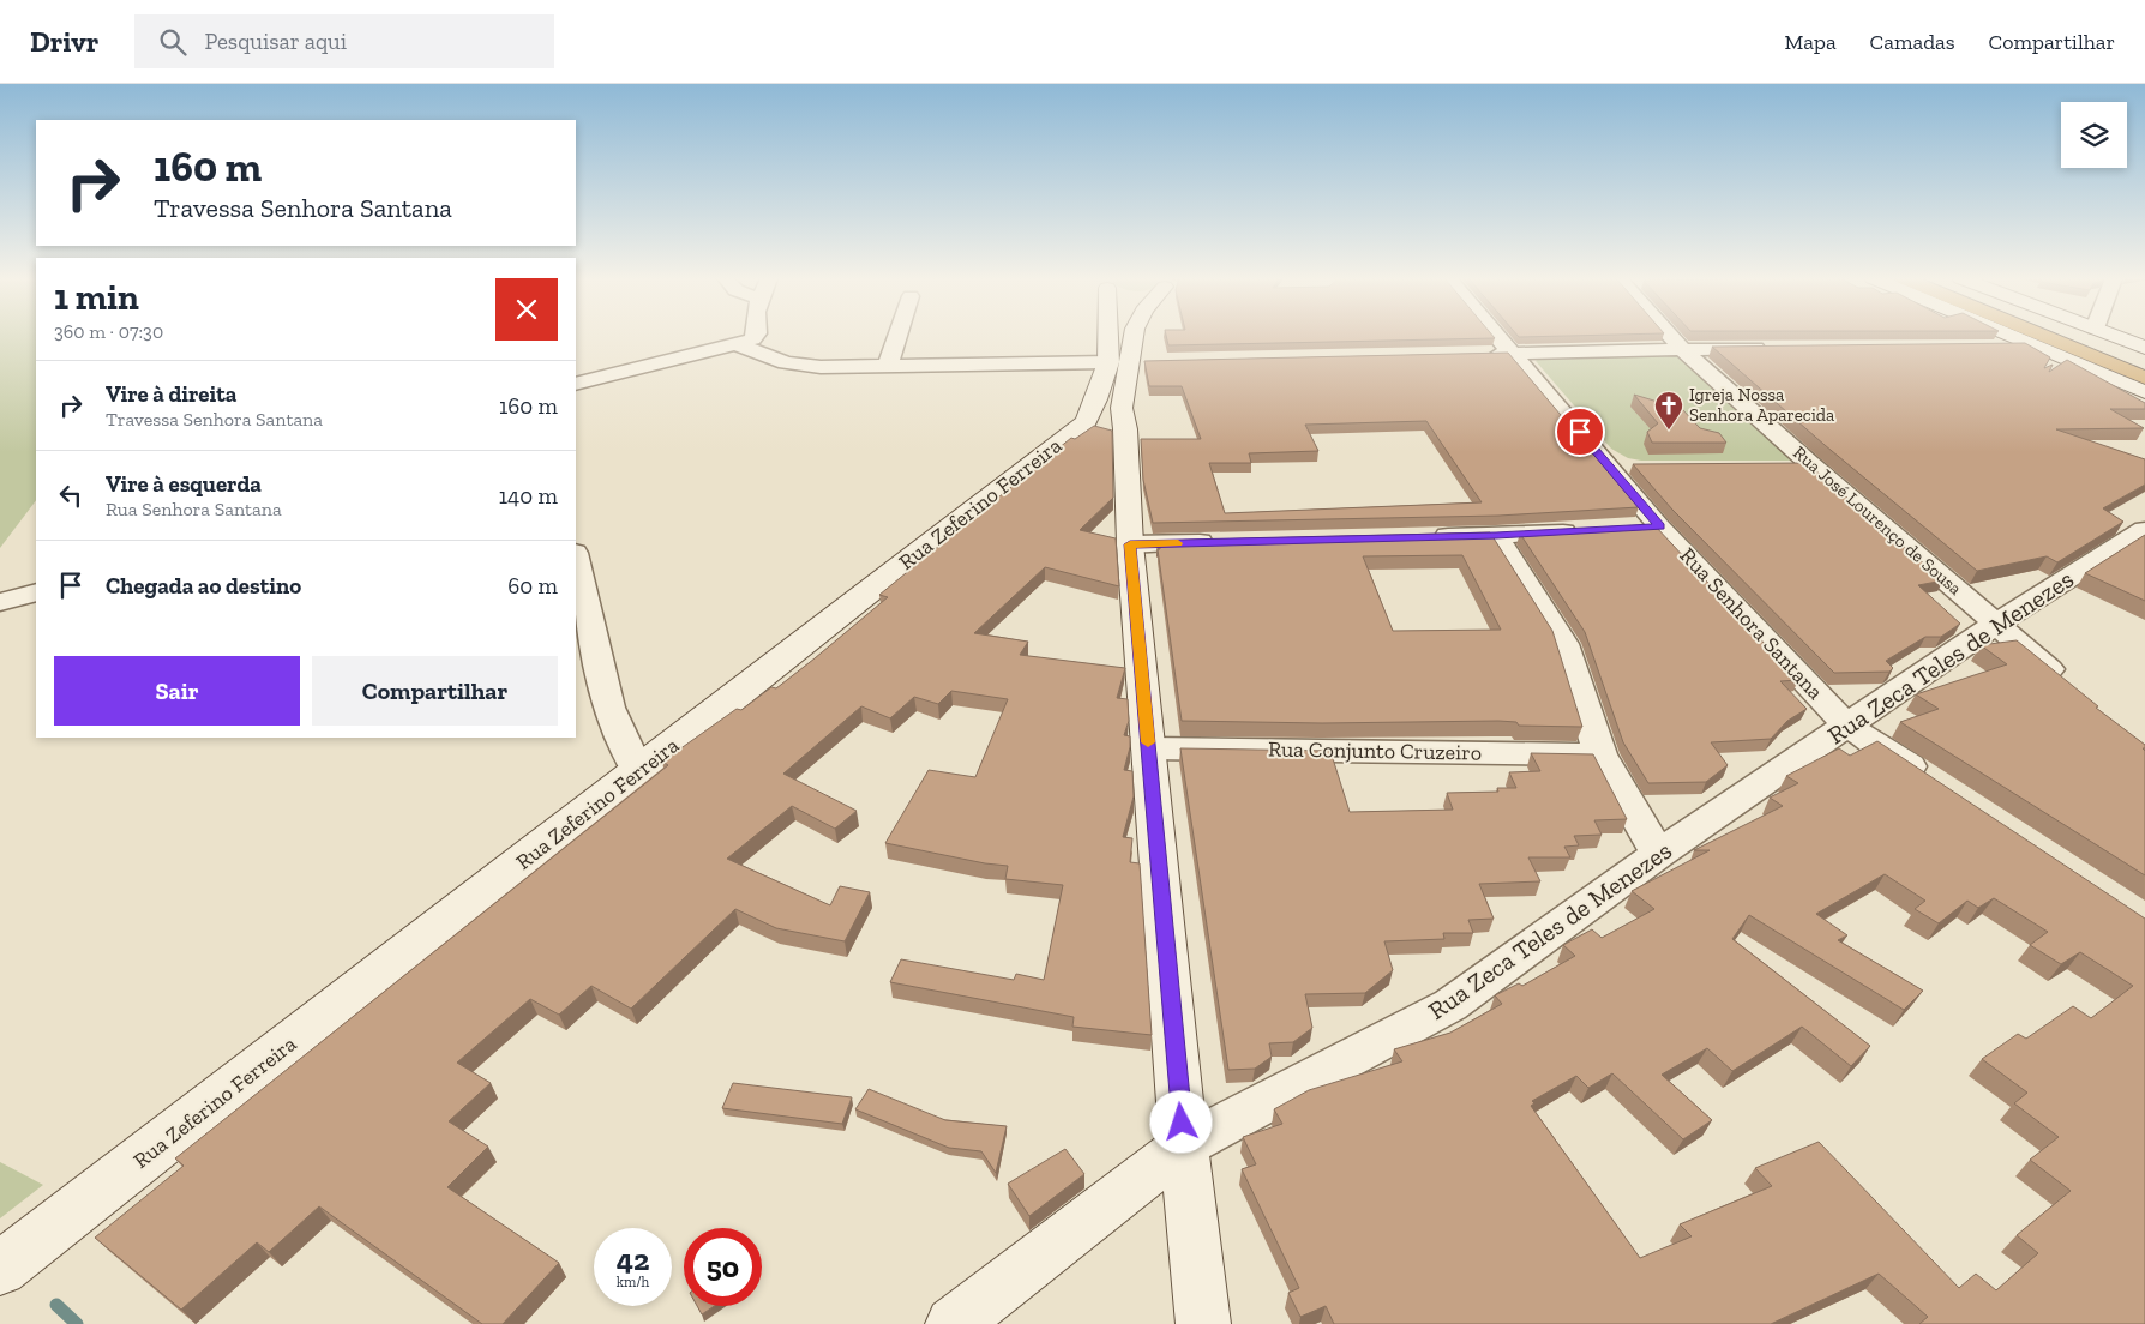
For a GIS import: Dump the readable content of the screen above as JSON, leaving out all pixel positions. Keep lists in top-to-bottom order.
{
  "streets": {
    "main road": ["Rua Zeferino Ferreira", "Rua Zeca Teles de Menezes"],
    "street": ["Rua José Lourenço de Sousa", "Rua Senhora Santana", "Rua Conjunto Cruzeiro"]
  },
  "crossings": [
    ["Rua Zeferino Ferreira", "Rua Zeca Teles de Menezes"],
    ["Rua Zeferino Ferreira", "Rua Conjunto Cruzeiro"],
    ["Rua José Lourenço de Sousa", "Rua Zeca Teles de Menezes"],
    ["Rua Senhora Santana", "Rua Zeca Teles de Menezes"]
  ],
  "places": {
    "church": ["Igreja Nossa Senhora Aparecida"]
  },
  "page": {
    "header": "Drivr",
    "search": "Pesquisar aqui",
    "nav": ["Mapa", "Camadas", "Compartilhar"],
    "turn": ["160 m", "Travessa Senhora Santana"],
    "heading": ["1 min", "360 m · 07:30"],
    "list": [
      {
        "name": "Vire à direita",
        "note": "Travessa Senhora Santana",
        "value": "160 m"
      },
      {
        "name": "Vire à esquerda",
        "note": "Rua Senhora Santana",
        "value": "140 m"
      },
      {
        "name": "Chegada ao destino",
        "value": "60 m"
      }
    ],
    "buttons": ["Sair", "Compartilhar"],
    "speed": "42 km/h",
    "limit": "50"
  }
}
